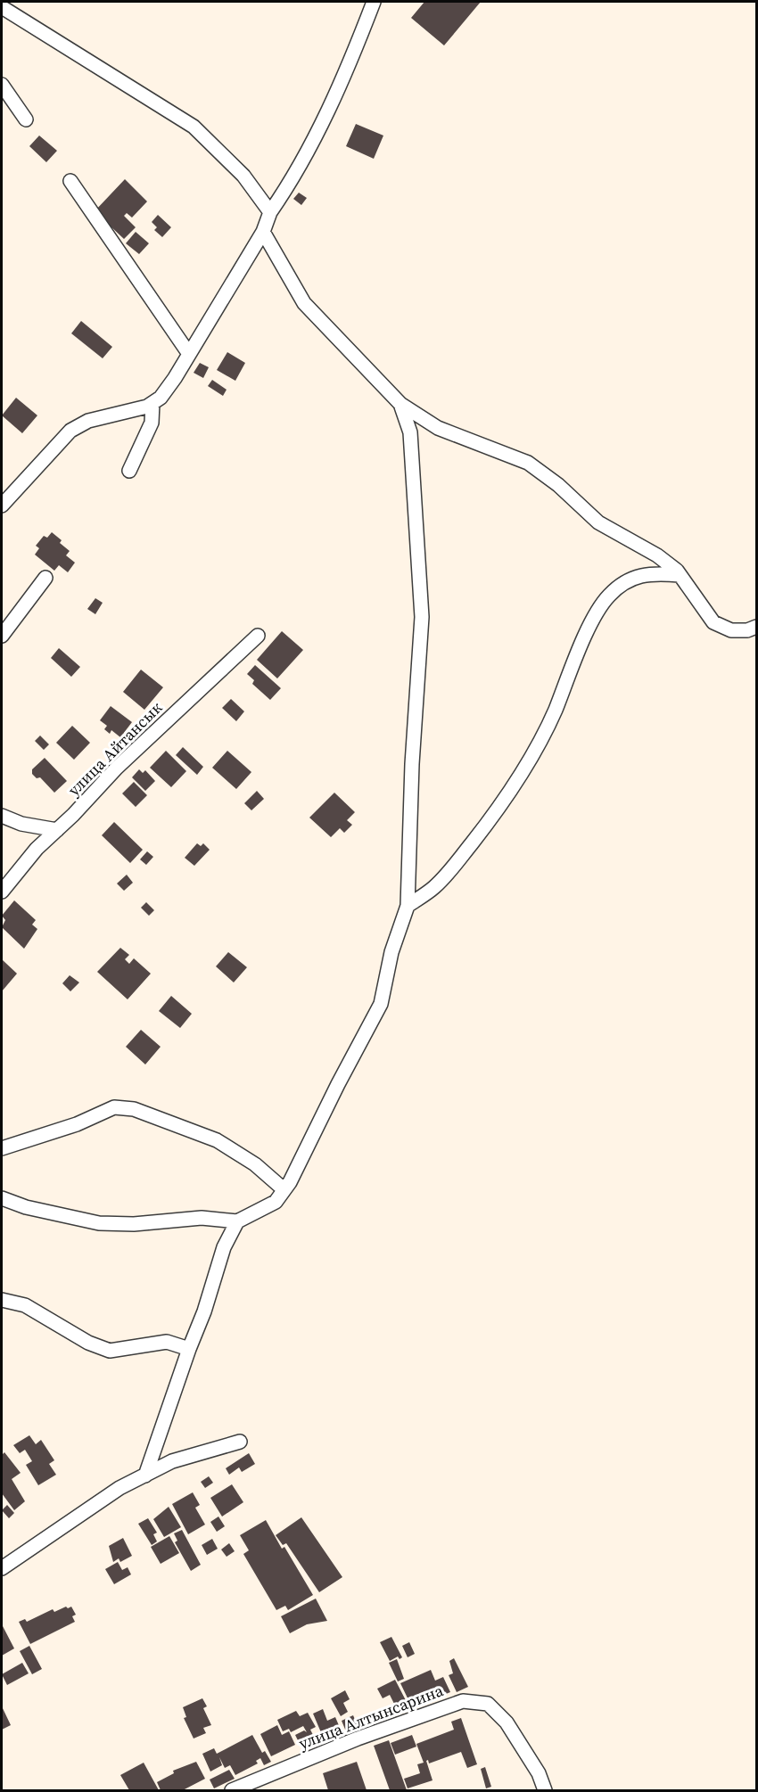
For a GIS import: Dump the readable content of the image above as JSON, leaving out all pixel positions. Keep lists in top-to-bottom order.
{
  "streets": {
    "street": ["улица Айтансык", "улица Алтынсарина"]
  }
}
